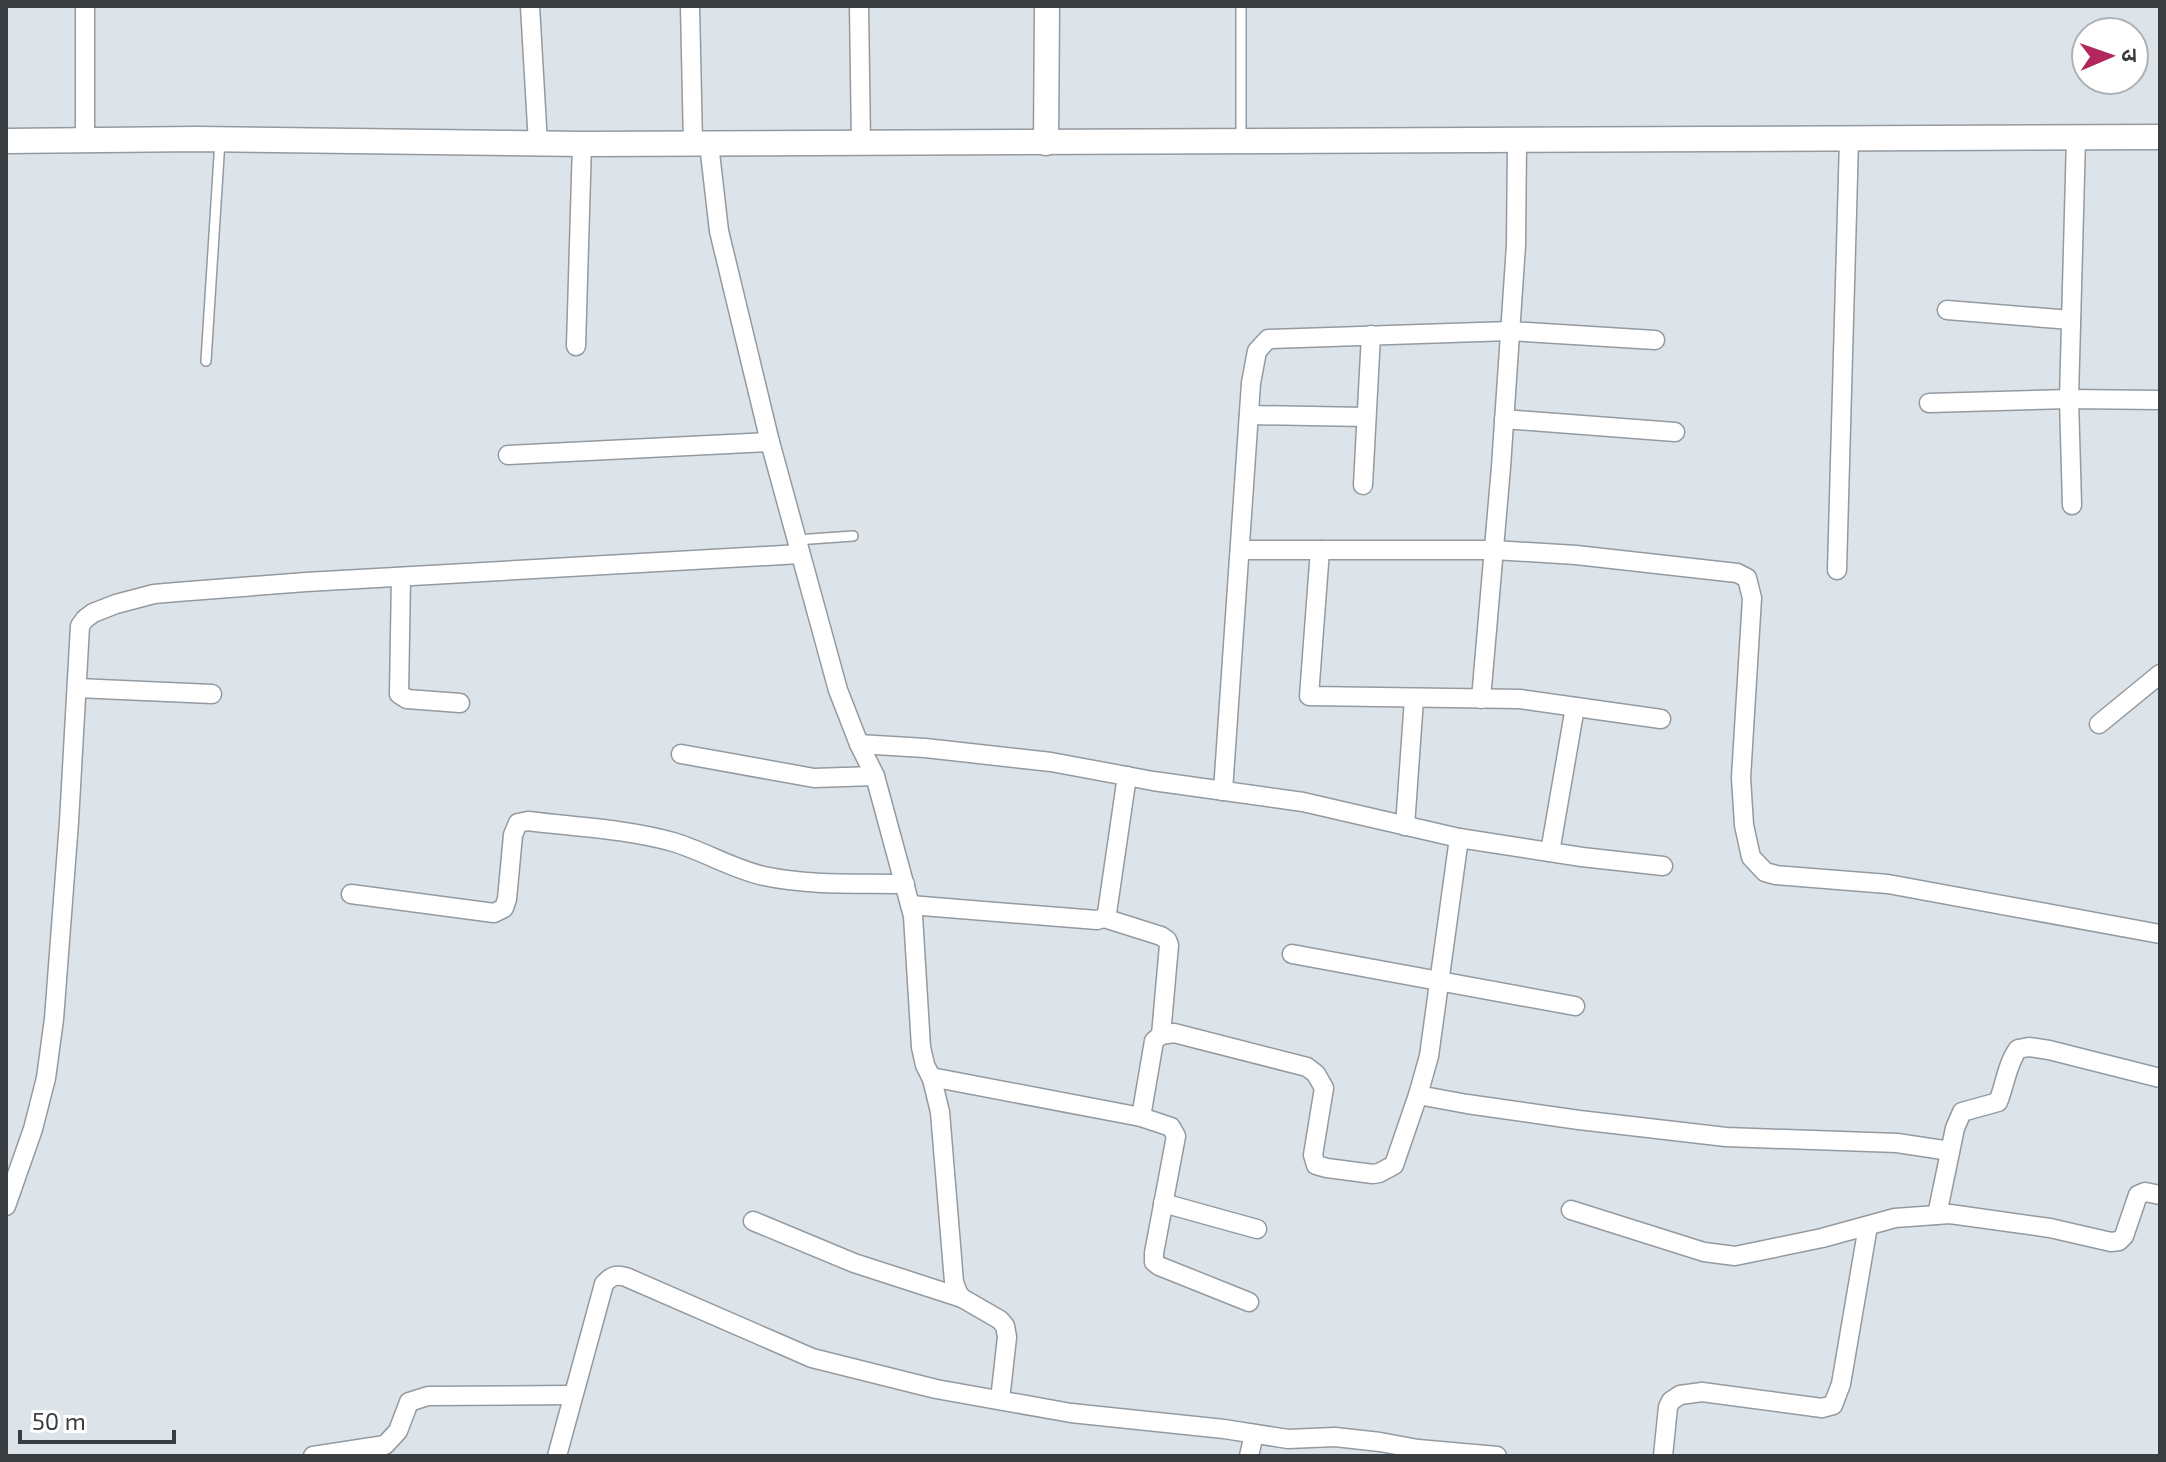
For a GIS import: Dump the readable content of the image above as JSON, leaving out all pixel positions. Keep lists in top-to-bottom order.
{
  "scale_bar": "50 m",
  "north": "right"
}
